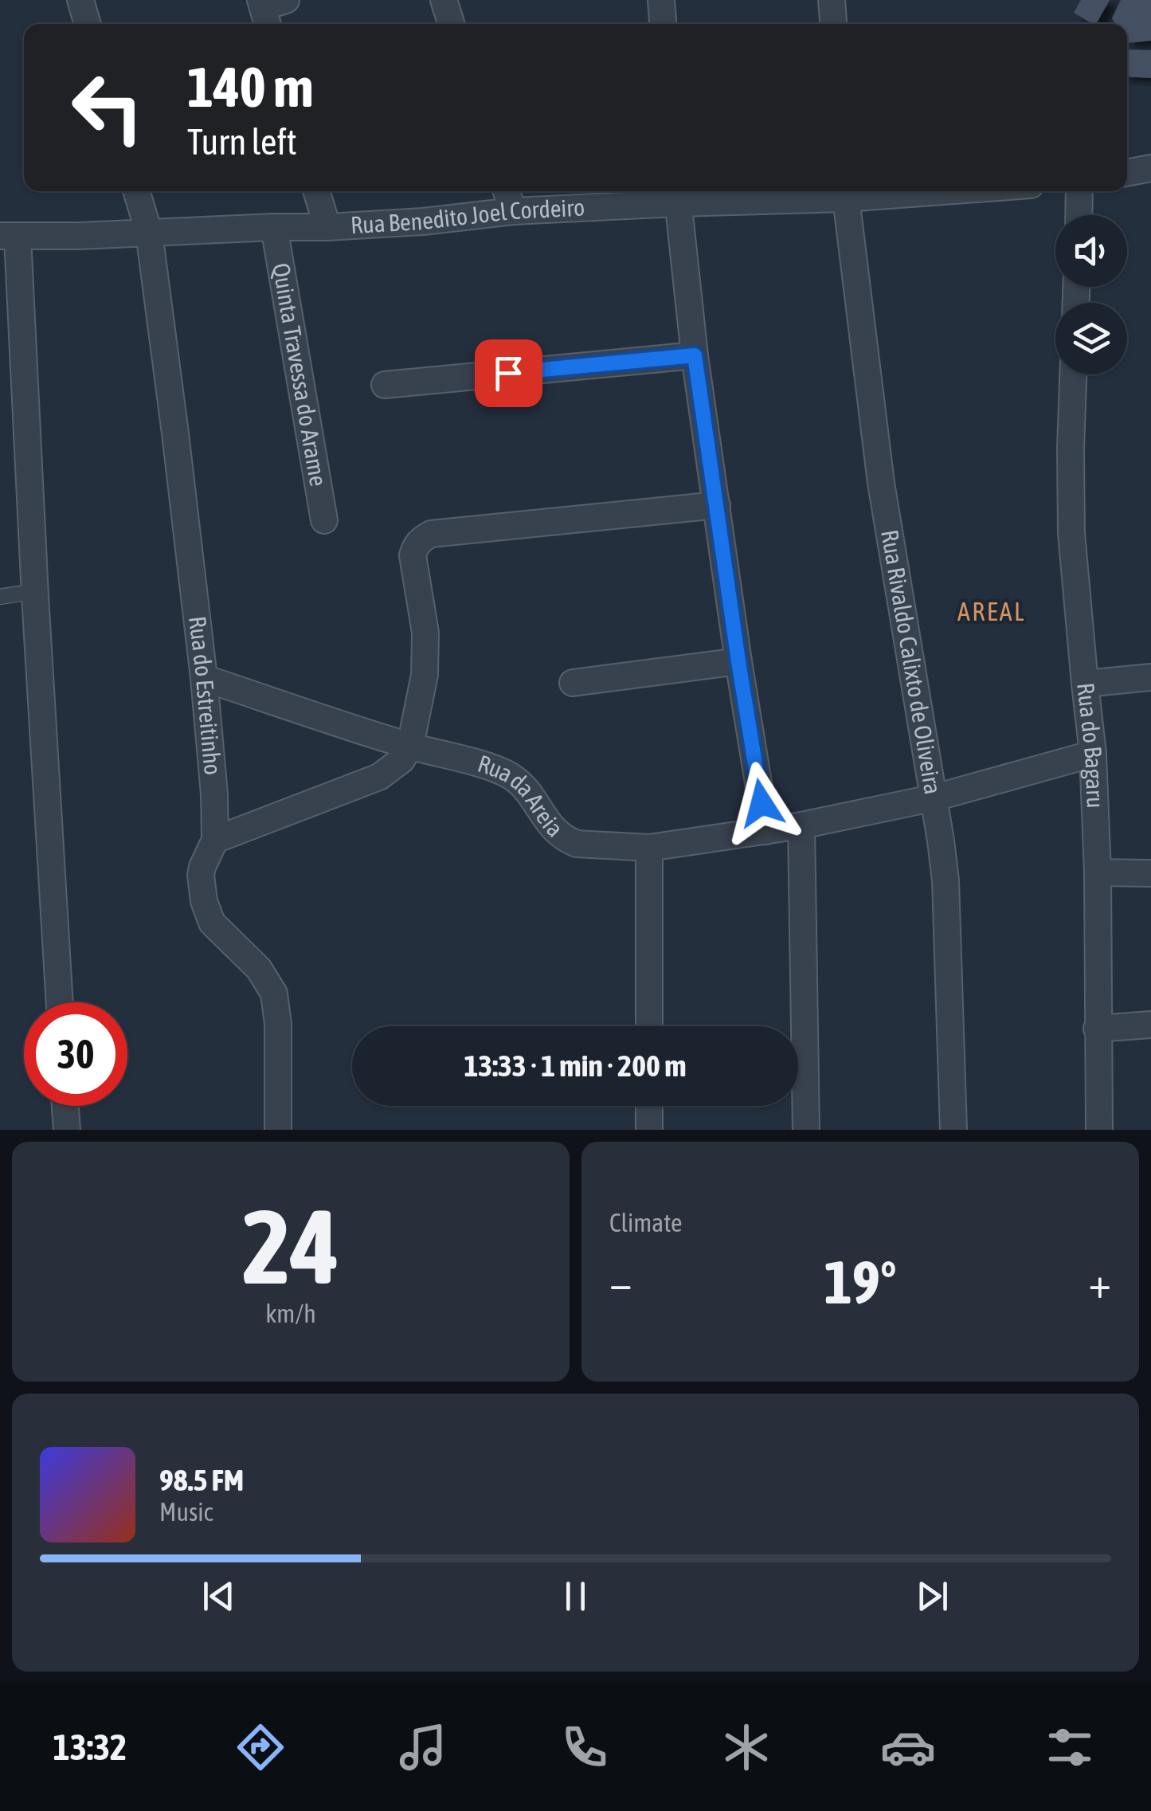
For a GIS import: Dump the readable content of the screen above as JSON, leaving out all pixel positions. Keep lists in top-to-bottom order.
{
  "streets": {
    "street": [
      "Rua Benedito Joel Cordeiro",
      "Quinta Travessa do Arame",
      "Rua Rivaldo Calixto de Oliveira",
      "Rua do Estreitinho",
      "Rua do Bagaru",
      "Rua da Areia"
    ]
  },
  "crossings": [
    ["Rua Benedito Joel Cordeiro", "Quinta Travessa do Arame"],
    ["Rua Benedito Joel Cordeiro", "Rua Rivaldo Calixto de Oliveira"],
    ["Rua Benedito Joel Cordeiro", "Rua do Estreitinho"],
    ["Rua Rivaldo Calixto de Oliveira", "Rua da Areia"],
    ["Rua do Estreitinho", "Rua da Areia"],
    ["Rua do Bagaru", "Rua da Areia"]
  ],
  "districts": ["AREAL"],
  "page": {
    "turn": ["140 m", "Turn left"],
    "limit": "30",
    "trip": "13:33 · 1 min · 200 m",
    "tile": [
      ["24", "km/h"],
      "Climate"
    ],
    "heat": ["−", "19°", "+"],
    "song": ["98.5 FM", "Music"],
    "tabs": "13:32"
  }
}
